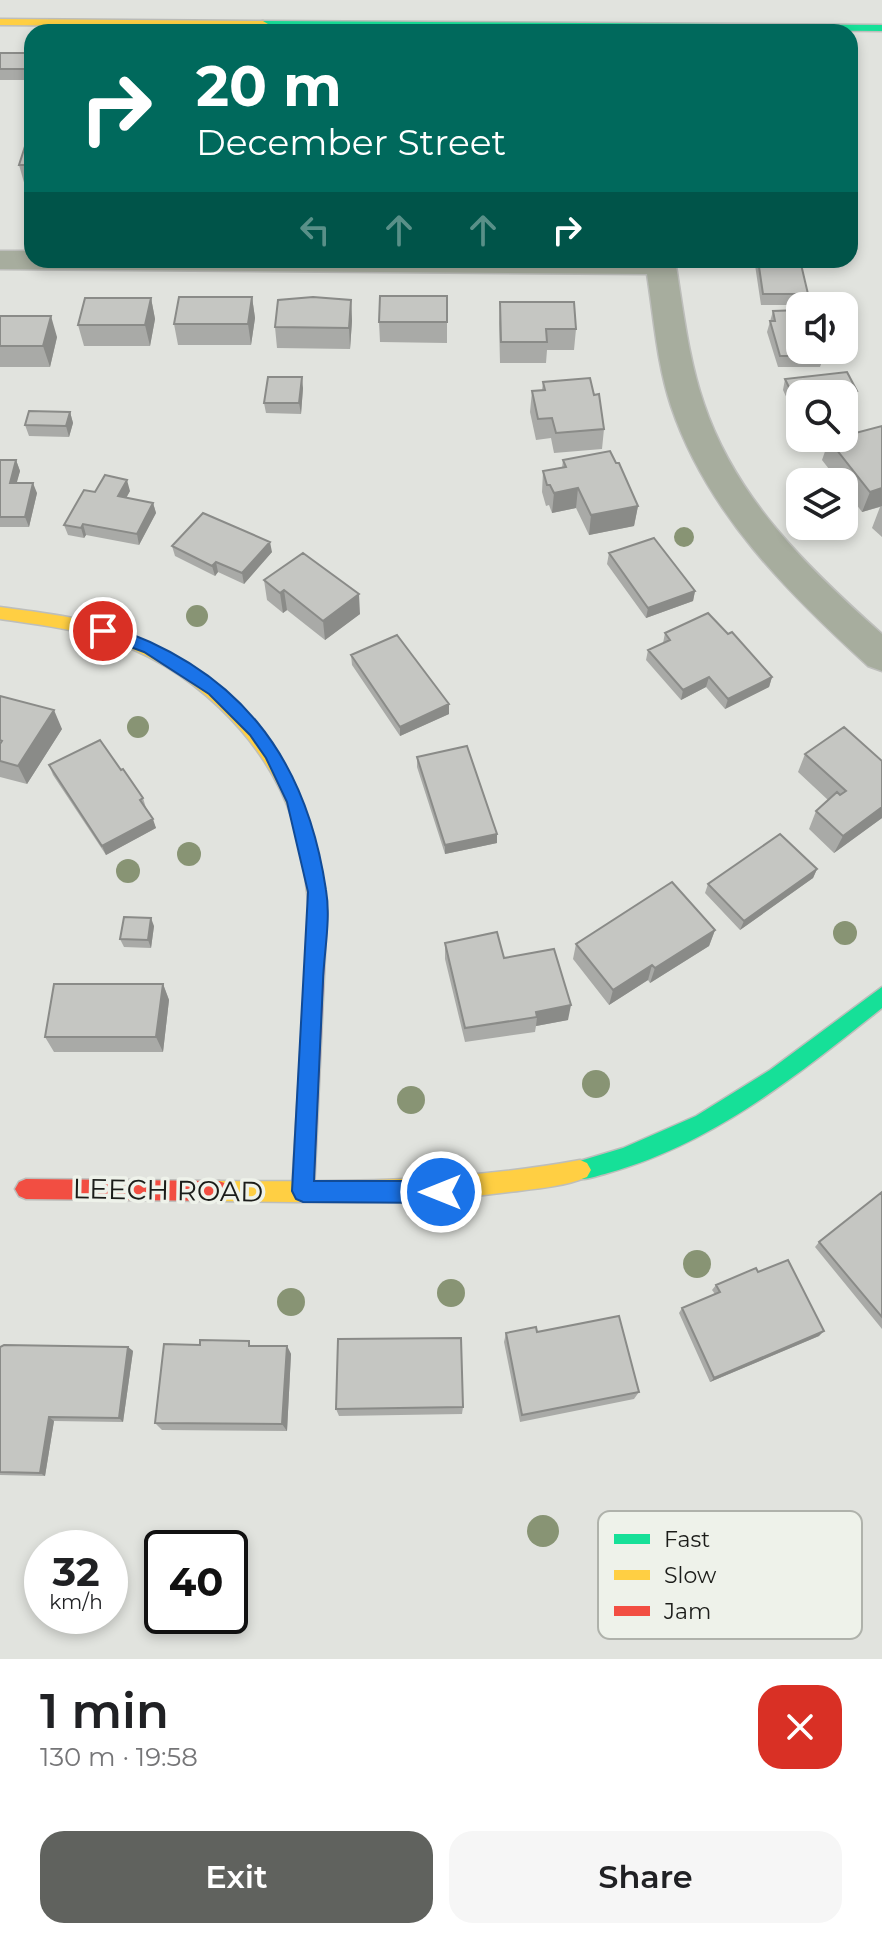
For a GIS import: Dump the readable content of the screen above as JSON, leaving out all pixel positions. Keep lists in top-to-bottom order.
{
  "streets": {
    "street": ["LEECH ROAD"]
  },
  "legend": ["Fast", "Slow", "Jam"],
  "page": {
    "turn": ["20 m", "December Street"],
    "speed": "32 km/h",
    "limit": "40",
    "heading": ["1 min", "130 m · 19:58"],
    "buttons": ["Exit", "Share"]
  }
}
